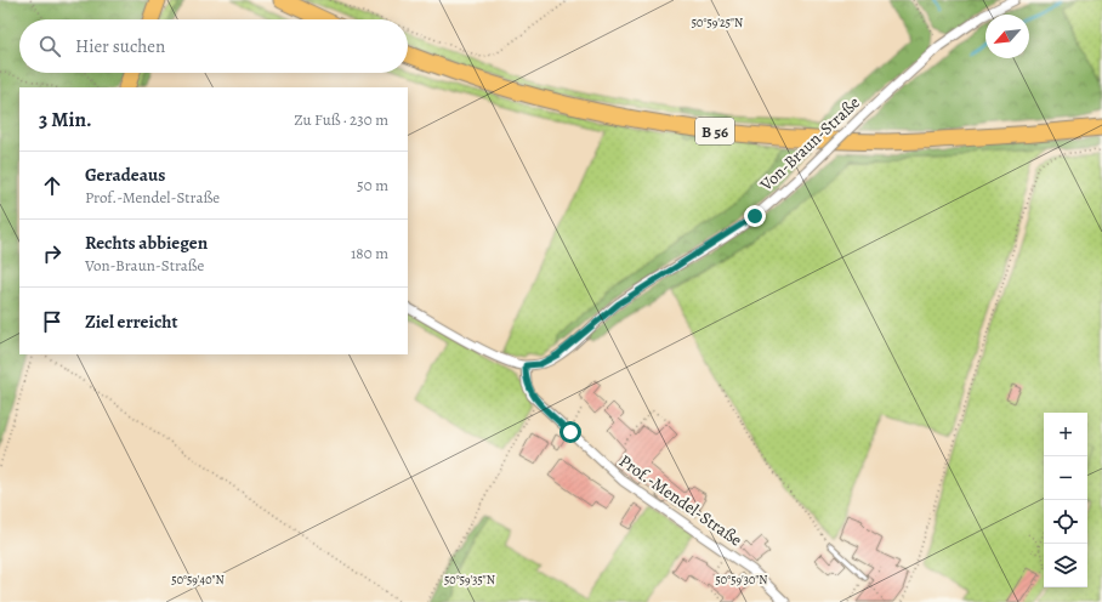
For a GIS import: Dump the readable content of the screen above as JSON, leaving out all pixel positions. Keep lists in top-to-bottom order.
{
  "streets": {
    "highway": ["B 56"],
    "street": ["Von-Braun-Straße", "Prof.-Mendel-Straße"]
  },
  "crossings": [
    ["Von-Braun-Straße", "Prof.-Mendel-Straße"]
  ],
  "north": "bottom left",
  "page": {
    "search": "Hier suchen",
    "heading": ["3 Min.", "Zu Fuß · 230 m"],
    "list": [
      ["Geradeaus", "Prof.-Mendel-Straße", "50 m"],
      ["Rechts abbiegen", "Von-Braun-Straße", "180 m"],
      "Ziel erreicht"
    ],
    "map_buttons": ["+", "−"]
  },
  "coordinates": [
    "50°59'25\"N",
    "50°59'40\"N",
    "50°59'35\"N",
    "50°59'30\"N"
  ]
}
